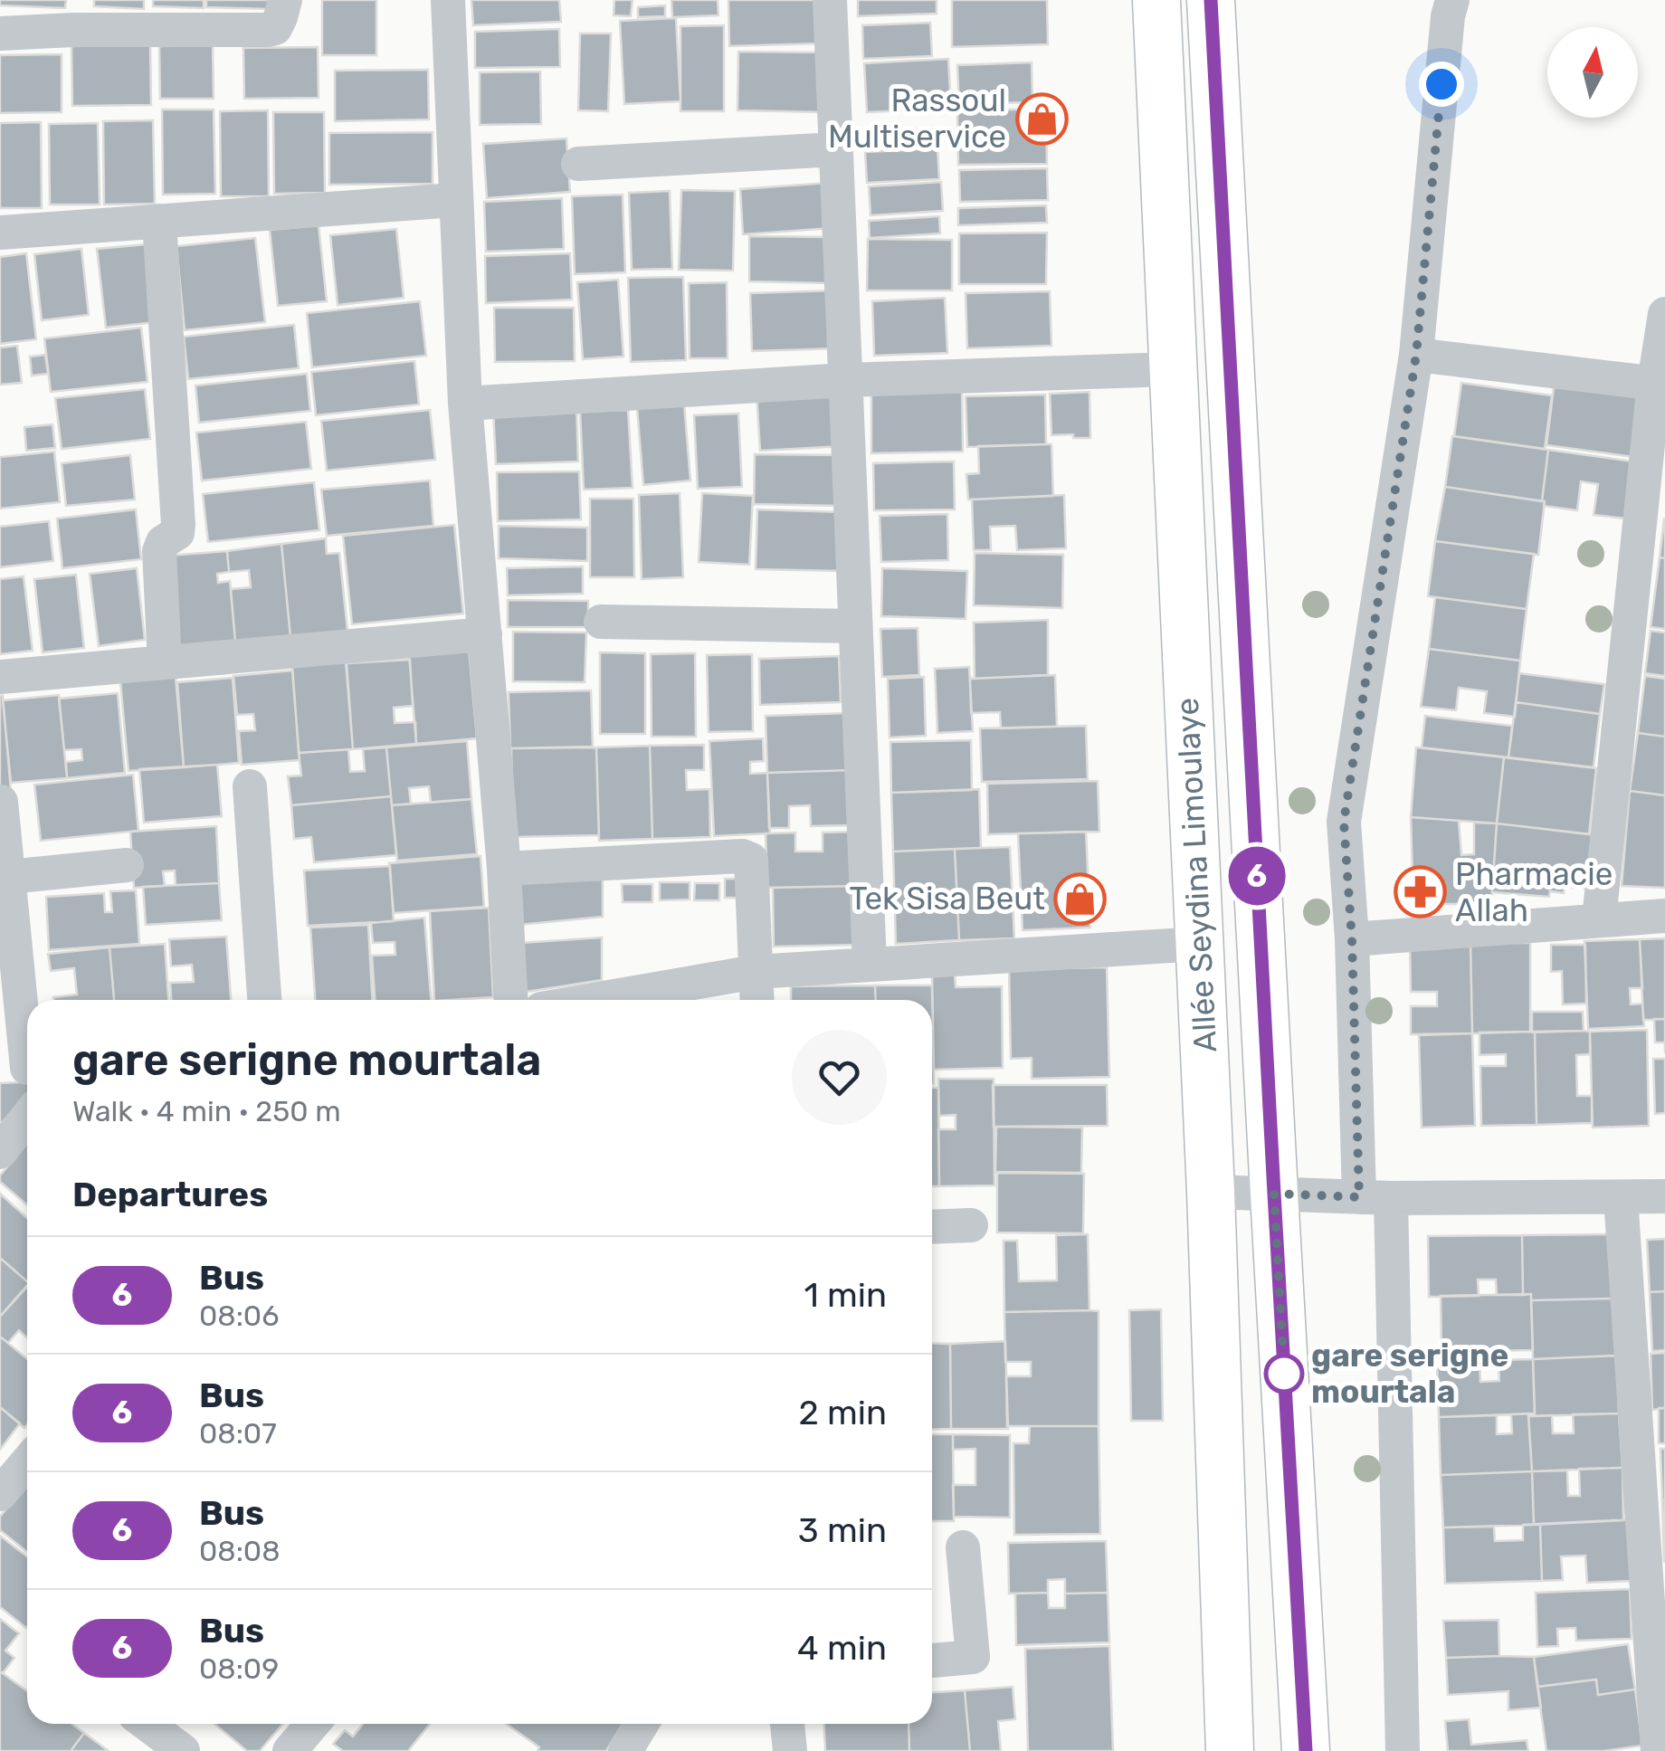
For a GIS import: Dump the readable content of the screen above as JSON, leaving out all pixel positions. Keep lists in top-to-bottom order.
{
  "streets": {
    "main road": ["Allée Seydina Limoulaye"]
  },
  "places": {
    "shop": ["Rassoul Multiservice", "Tek Sisa Beut"],
    "pharmacy": ["Pharmacie Allah"],
    "other": ["gare serigne mourtala"]
  },
  "lines": ["bus line 6"],
  "north": "top",
  "page": {
    "on_map": "6",
    "heading": [
      ["gare serigne mourtala", "Walk · 4 min · 250 m"],
      "Departures"
    ],
    "list": [
      {
        "mark": "6",
        "name": "Bus",
        "note": "08:06",
        "value": "1 min"
      },
      {
        "mark": "6",
        "name": "Bus",
        "note": "08:07",
        "value": "2 min"
      },
      {
        "mark": "6",
        "name": "Bus",
        "note": "08:08",
        "value": "3 min"
      },
      {
        "mark": "6",
        "name": "Bus",
        "note": "08:09",
        "value": "4 min"
      }
    ]
  }
}
